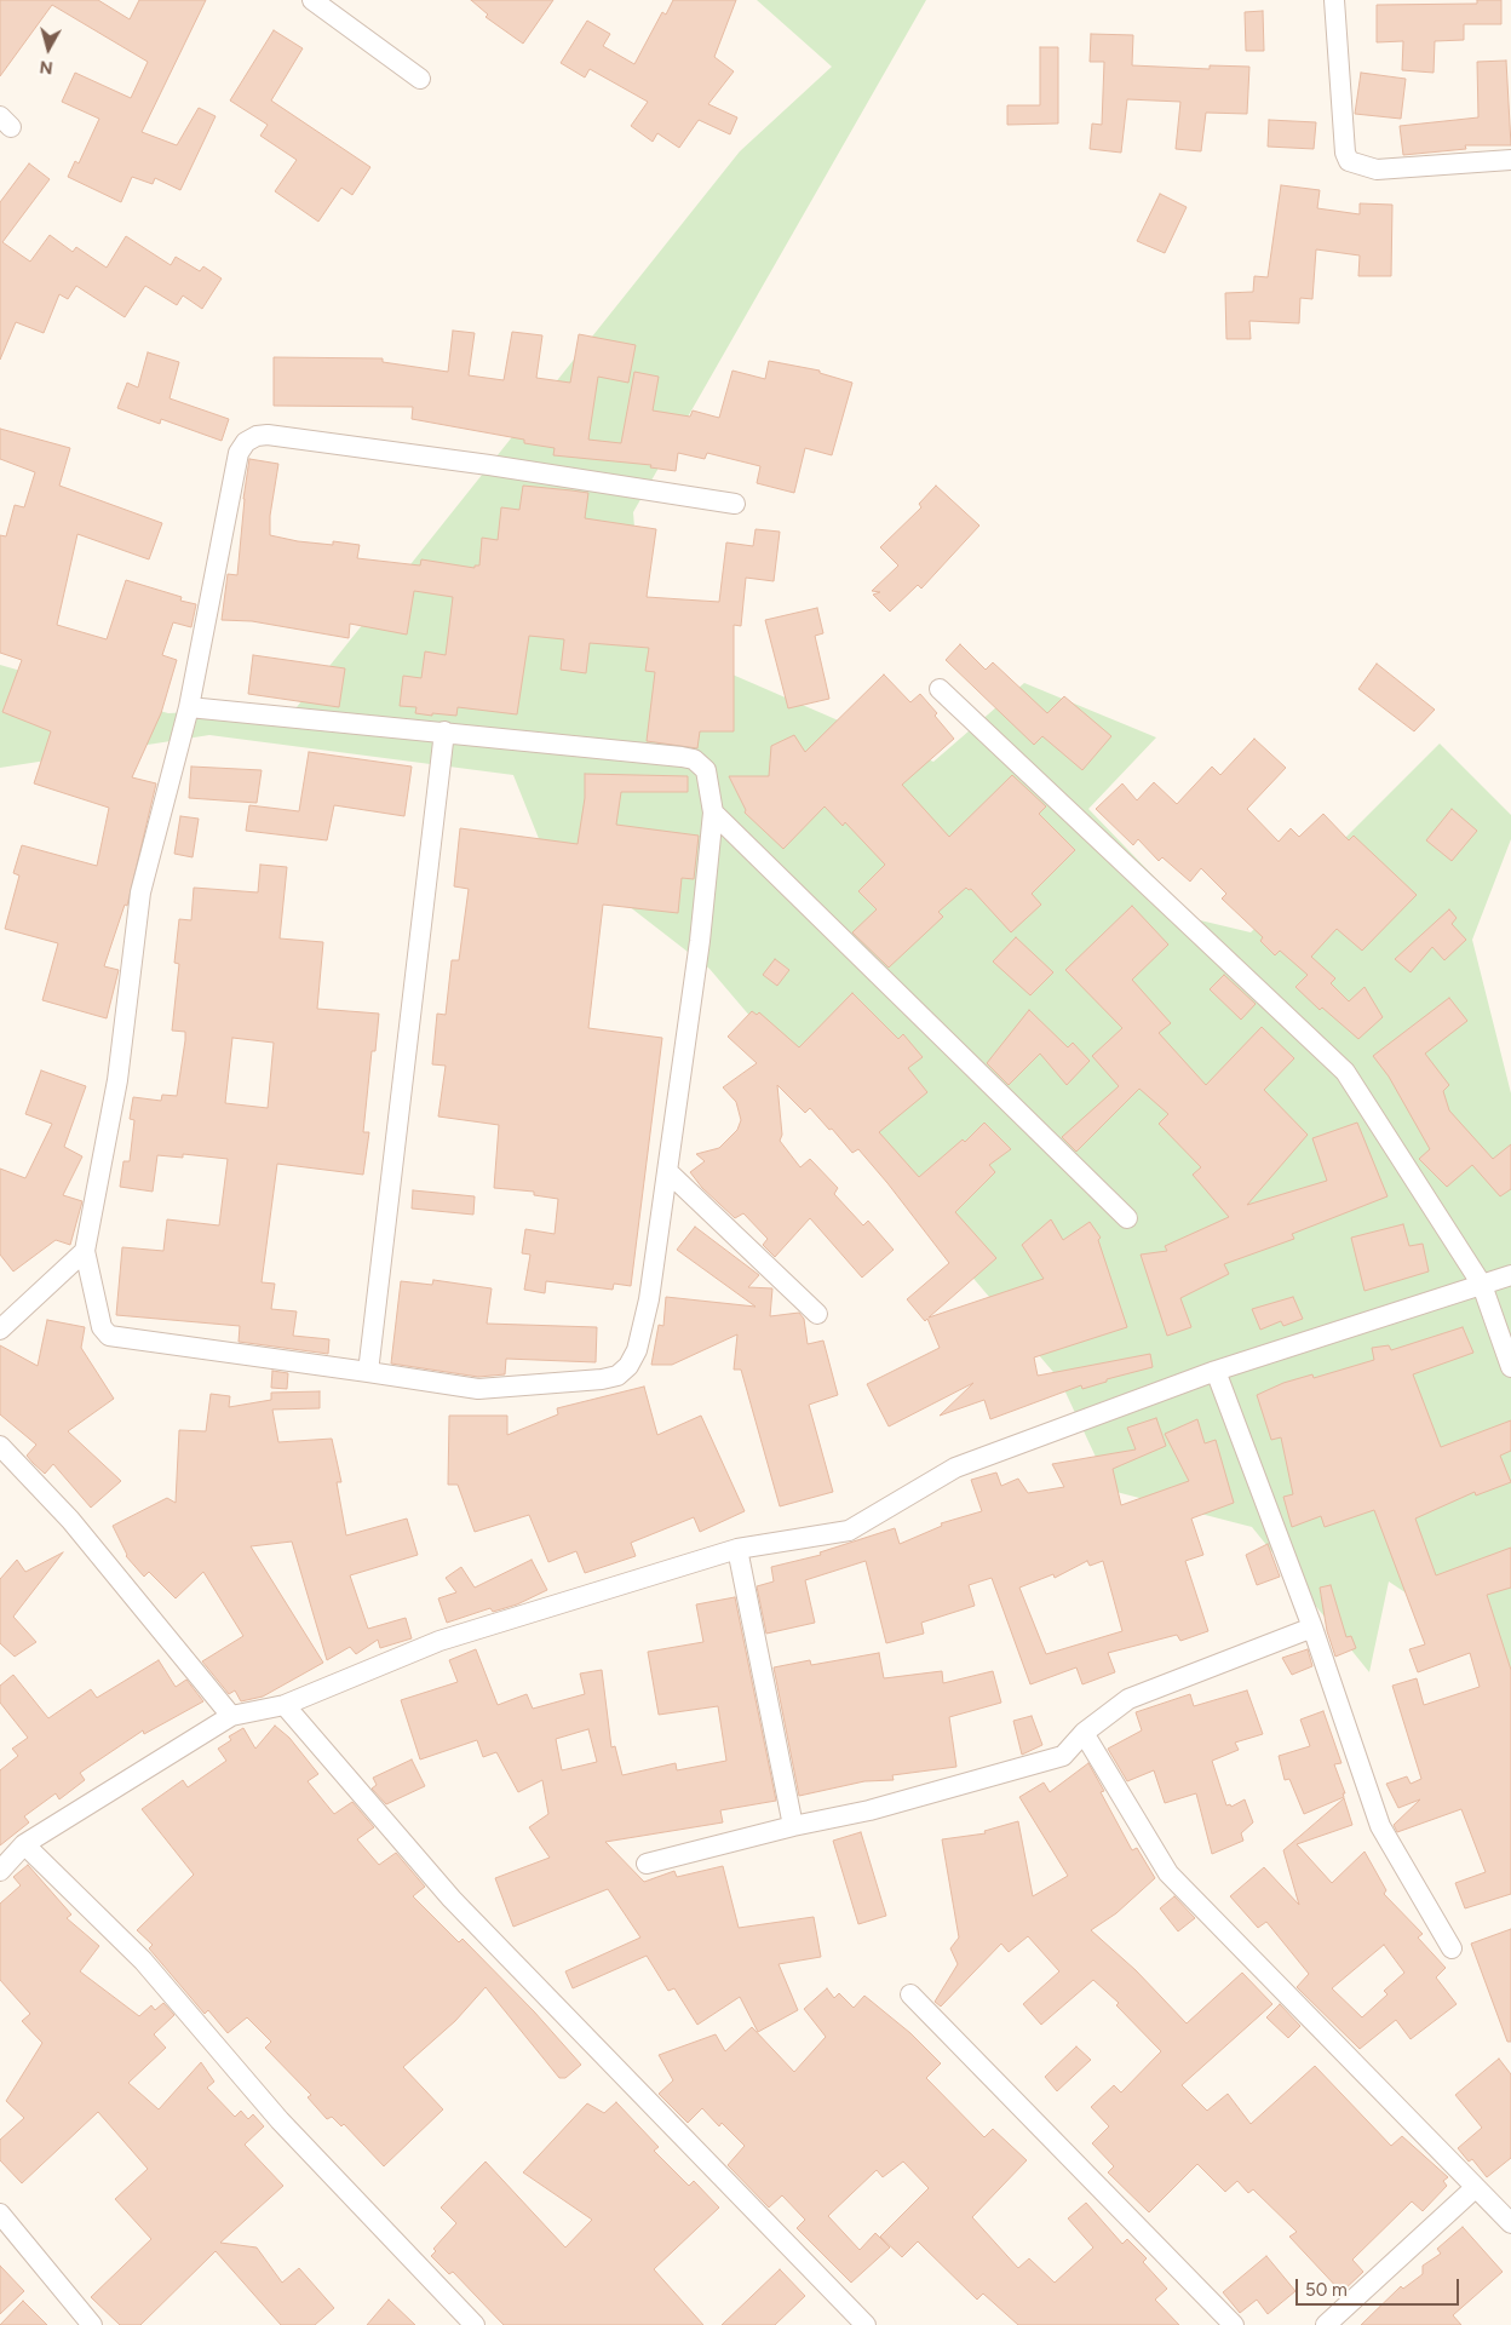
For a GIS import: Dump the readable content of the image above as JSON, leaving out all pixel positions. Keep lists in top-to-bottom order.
{
  "scale_bar": "50 m",
  "north": "bottom"
}
